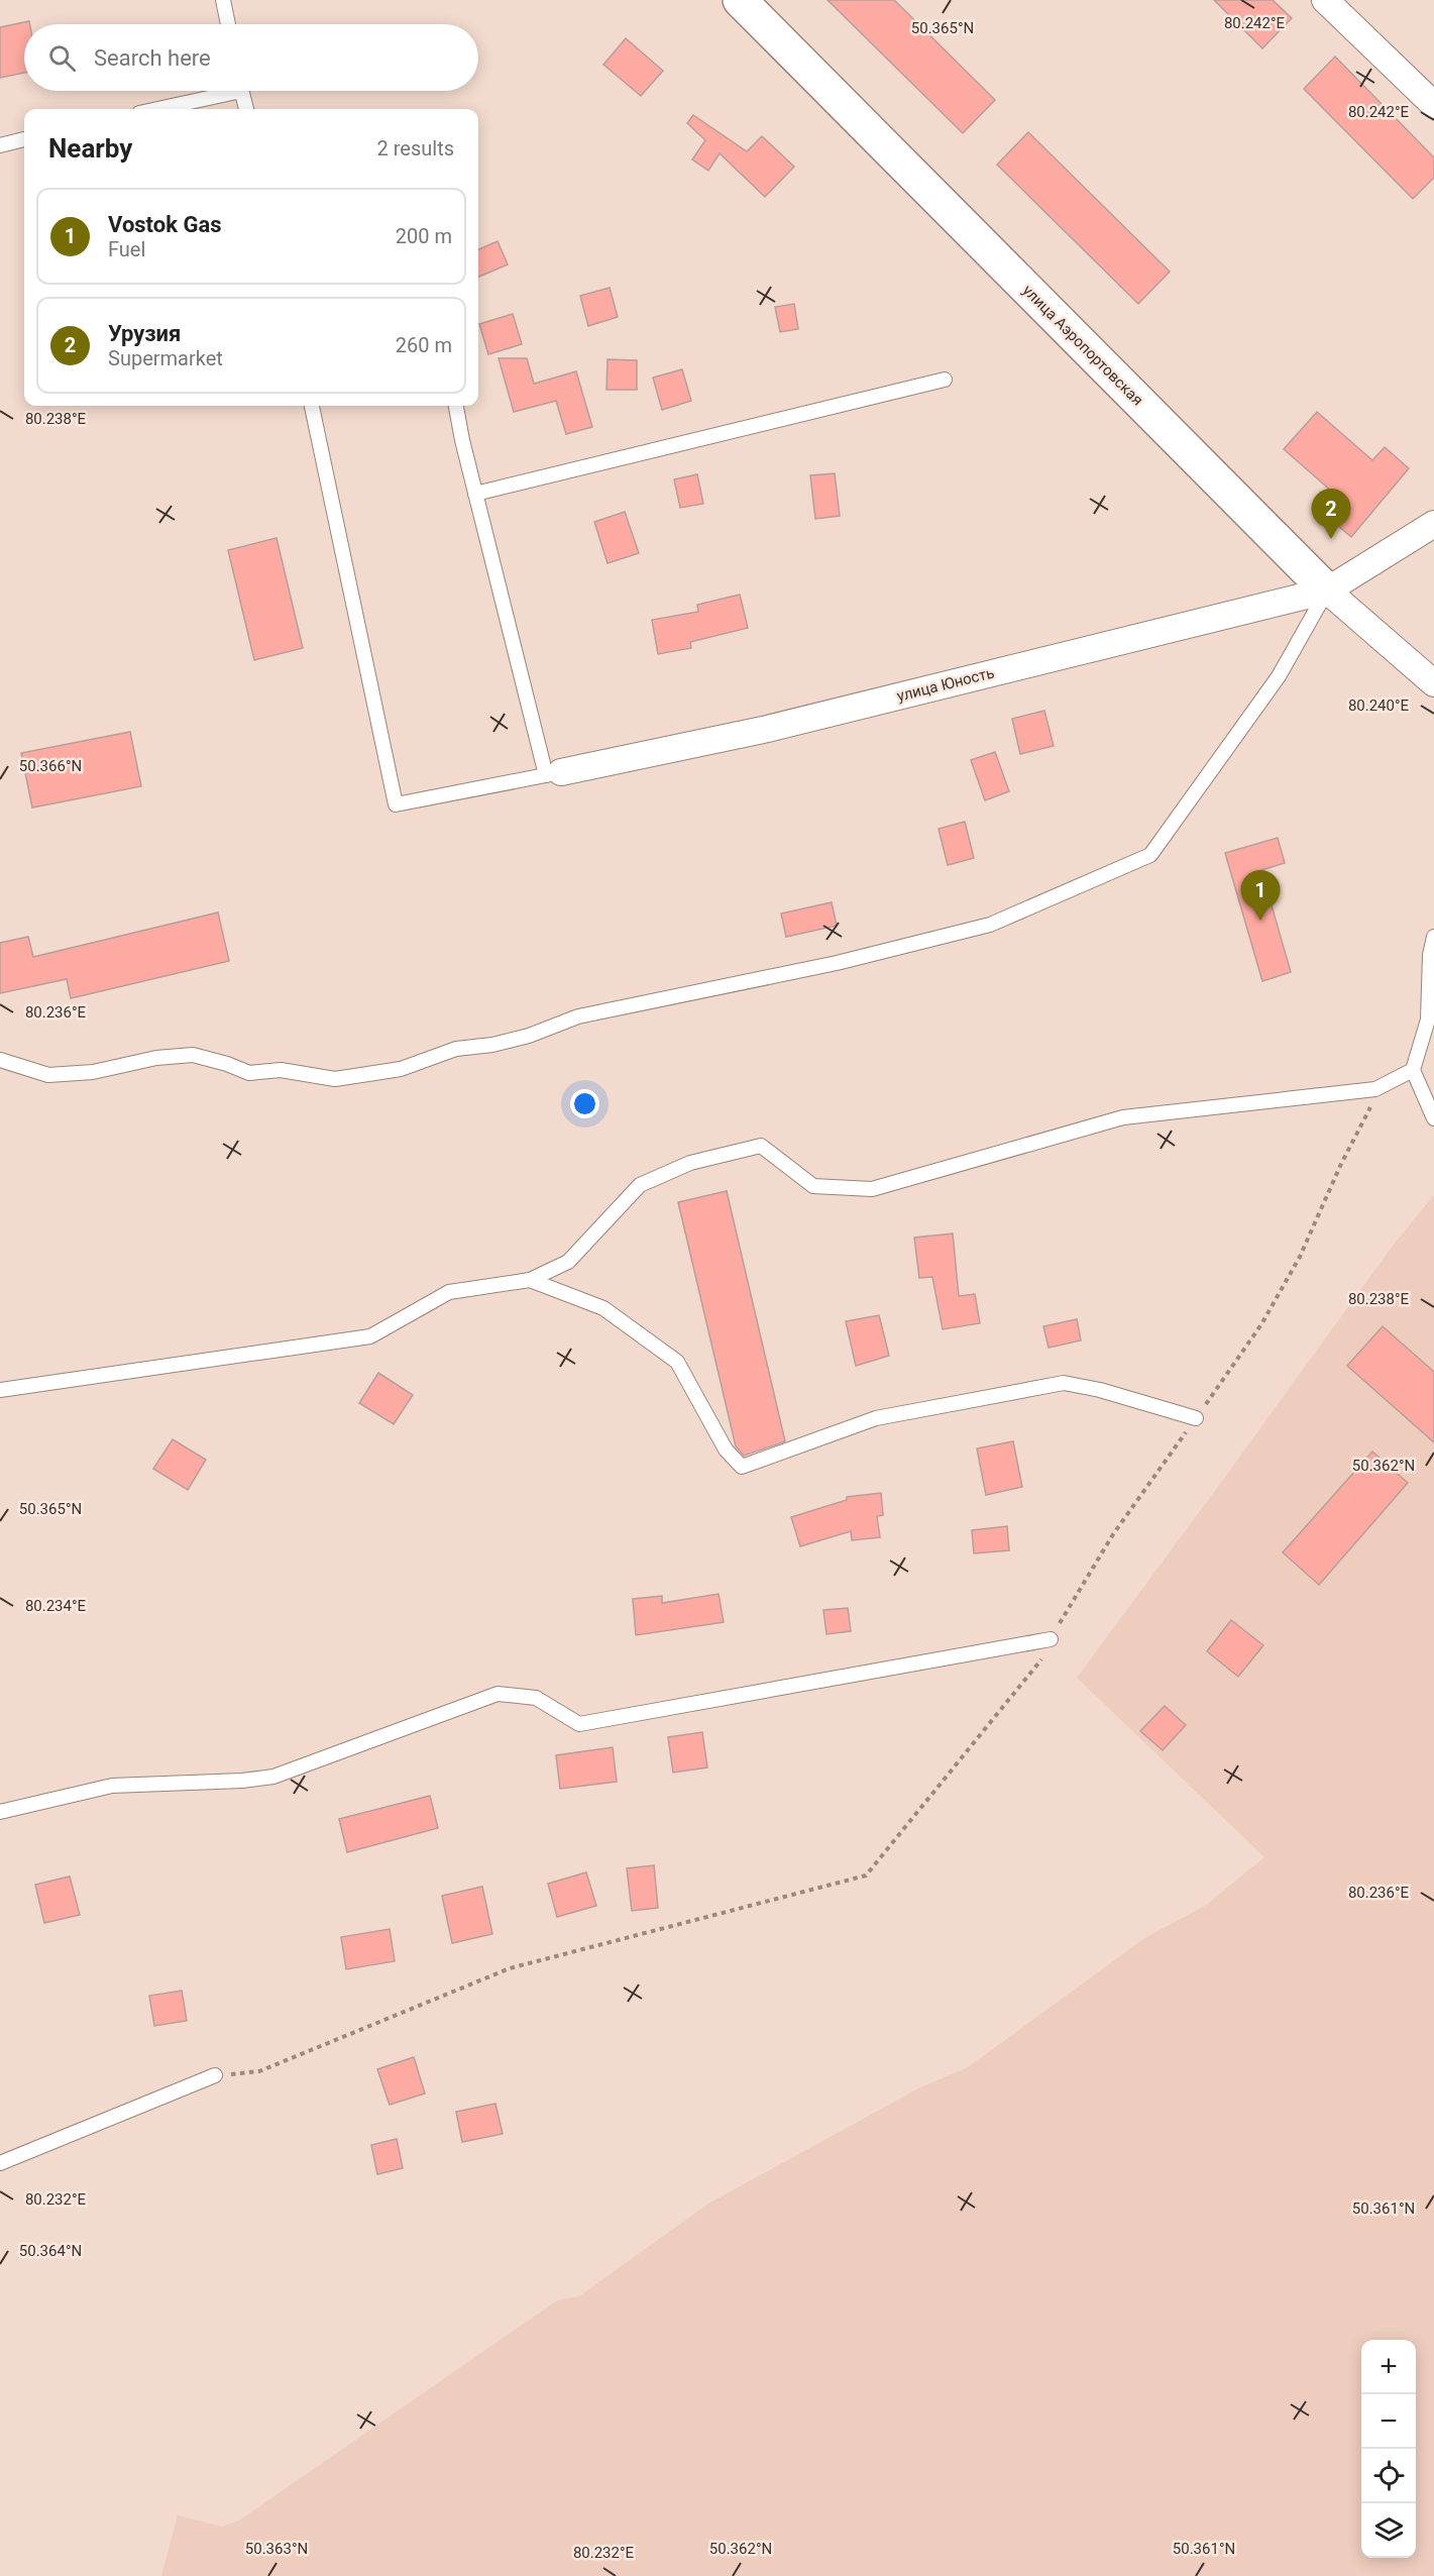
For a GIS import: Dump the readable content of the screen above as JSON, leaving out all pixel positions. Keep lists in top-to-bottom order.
{
  "streets": {
    "street": ["улица Аэропортовская", "улица Юность"]
  },
  "crossings": [
    ["улица Аэропортовская", "улица Юность"]
  ],
  "page": {
    "search": "Search here",
    "heading": ["Nearby", "2 results"],
    "list": [
      {
        "mark": "1",
        "name": "Vostok Gas",
        "note": "Fuel",
        "value": "200 m"
      },
      {
        "mark": "2",
        "name": "Урузия",
        "note": "Supermarket",
        "value": "260 m"
      }
    ],
    "pins": ["2", "1"],
    "map_buttons": ["+", "−"]
  },
  "coordinates": [
    "80.242°E",
    "50.365°N",
    "80.238°E",
    "80.240°E",
    "50.366°N",
    "80.236°E",
    "50.362°N",
    "80.234°E",
    "80.232°E",
    "50.361°N",
    "50.364°N",
    "50.363°N"
  ]
}
